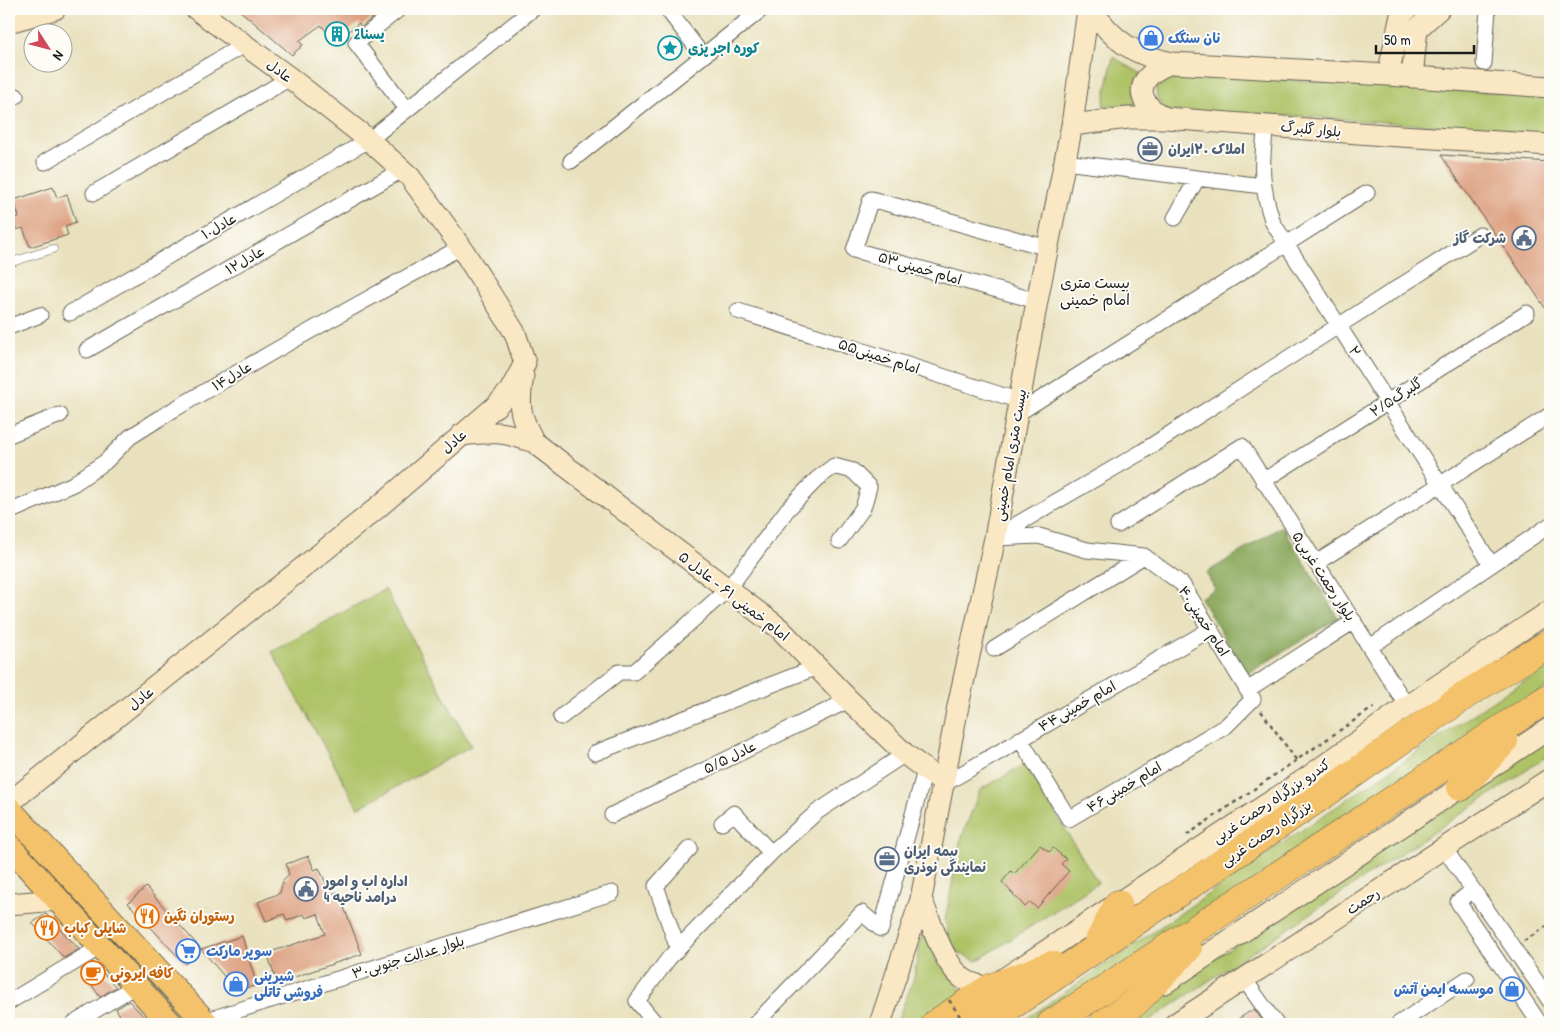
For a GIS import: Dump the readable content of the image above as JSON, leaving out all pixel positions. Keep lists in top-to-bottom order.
{
  "streets": {
    "highway": ["بزرگراه رحمت غربی"],
    "street": [
      "عادل",
      "بلوار گلبرگ",
      "عادل۱۰",
      "عادل۱۲",
      "امام خمینی۵۳",
      "۲",
      "امام خمینی۵۵",
      "عادل۱۴",
      "گلبرگ۲/۵",
      "بیست متری امام خمینی",
      "بلوار رحمت غربی۵",
      "امام خمینی ۶۱ - عادل ۵",
      "امام خمینی۴۰",
      "۴۴امام خمینی",
      "عادل ۵/۵",
      "امام خمینی۴۶",
      "کندرو بزرگراه رحمت غربی",
      "رحمت",
      "بلوار عدالت جنوبی۳۰"
    ]
  },
  "crossings": [
    ["عادل", "عادل۱۰"],
    ["عادل", "عادل۱۲"],
    ["عادل", "عادل۱۴"],
    ["عادل", "امام خمینی ۶۱ - عادل ۵"],
    ["بلوار گلبرگ", "۲"],
    ["بلوار گلبرگ", "بیست متری امام خمینی"],
    ["امام خمینی۵۳", "بیست متری امام خمینی"],
    ["۲", "گلبرگ۲/۵"],
    ["امام خمینی۵۵", "بیست متری امام خمینی"],
    ["گلبرگ۲/۵", "بلوار رحمت غربی۵"],
    ["بیست متری امام خمینی", "امام خمینی ۶۱ - عادل ۵"],
    ["بیست متری امام خمینی", "۴۴امام خمینی"],
    ["بلوار رحمت غربی۵", "کندرو بزرگراه رحمت غربی"],
    ["امام خمینی ۶۱ - عادل ۵", "۴۴امام خمینی"],
    ["امام خمینی ۶۱ - عادل ۵", "عادل ۵/۵"],
    ["امام خمینی۴۰", "۴۴امام خمینی"],
    ["امام خمینی۴۰", "امام خمینی۴۶"],
    ["۴۴امام خمینی", "امام خمینی۴۶"]
  ],
  "districts": ["بیست متری امام خمینی"],
  "places": {
    "building": ["یسنا2"],
    "shop": ["نان سنگک", "شیرینی فروشی تاتلی", "موسسه ایمن آتش"],
    "place": ["کوره اجر پزی"],
    "office": ["املاک ۲۰ایران", "بیمه ایران نمایندگی نوذری"],
    "public building": ["شرکت گاز", "اداره اب و امور درامد ناحیه 4"],
    "restaurant": ["رستوران نگین", "شایلی کباب"],
    "supermarket": ["سوپر مارکت"],
    "cafe": ["کافه ایرونی"]
  },
  "scale_bar": "50 m",
  "north": "bottom right"
}
